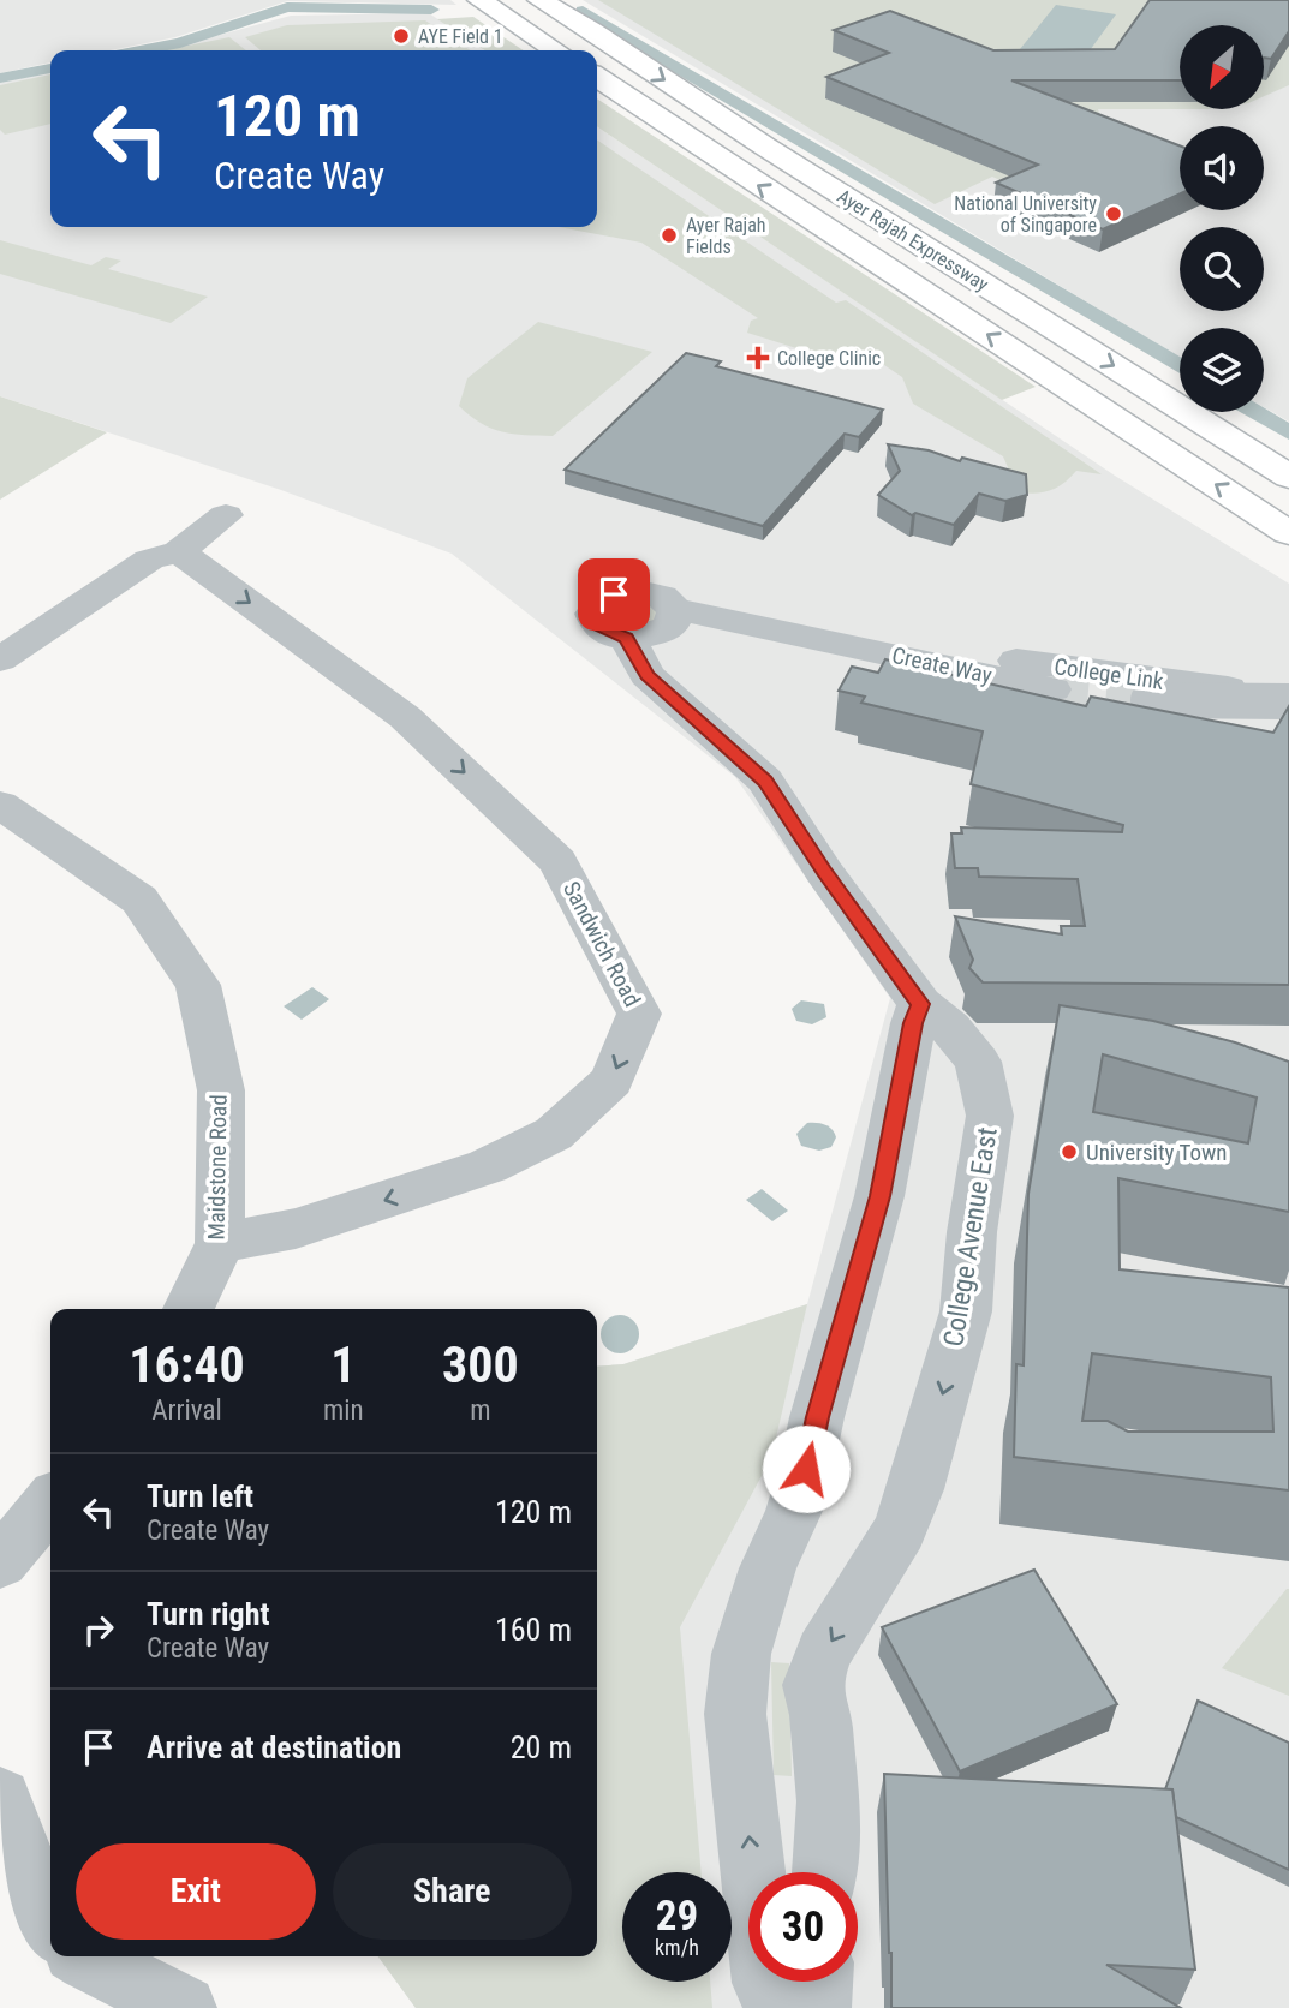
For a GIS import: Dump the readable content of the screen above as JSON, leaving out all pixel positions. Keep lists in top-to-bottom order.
{
  "streets": {
    "highway": ["Ayer Rajah Expressway"],
    "street": [
      "Create Way",
      "College Link",
      "Sandwich Road",
      "Maidstone Road",
      "College Avenue East"
    ]
  },
  "crossings": [
    ["Create Way", "College Link"],
    ["Create Way", "College Avenue East"],
    ["Sandwich Road", "Maidstone Road"]
  ],
  "places": {
    "other": [
      "AYE Field 1",
      "National University of Singapore",
      "Ayer Rajah Fields",
      "University Town"
    ],
    "health": ["College Clinic"]
  },
  "north": "bottom left",
  "page": {
    "turn": ["120 m", "Create Way"],
    "eta": [
      "16:40",
      "Arrival",
      "1",
      "min",
      "300",
      "m"
    ],
    "list": [
      {
        "name": "Turn left",
        "note": "Create Way",
        "value": "120 m"
      },
      {
        "name": "Turn right",
        "note": "Create Way",
        "value": "160 m"
      },
      {
        "name": "Arrive at destination",
        "value": "20 m"
      }
    ],
    "buttons": ["Exit", "Share"],
    "speed": "29 km/h",
    "limit": "30"
  }
}
